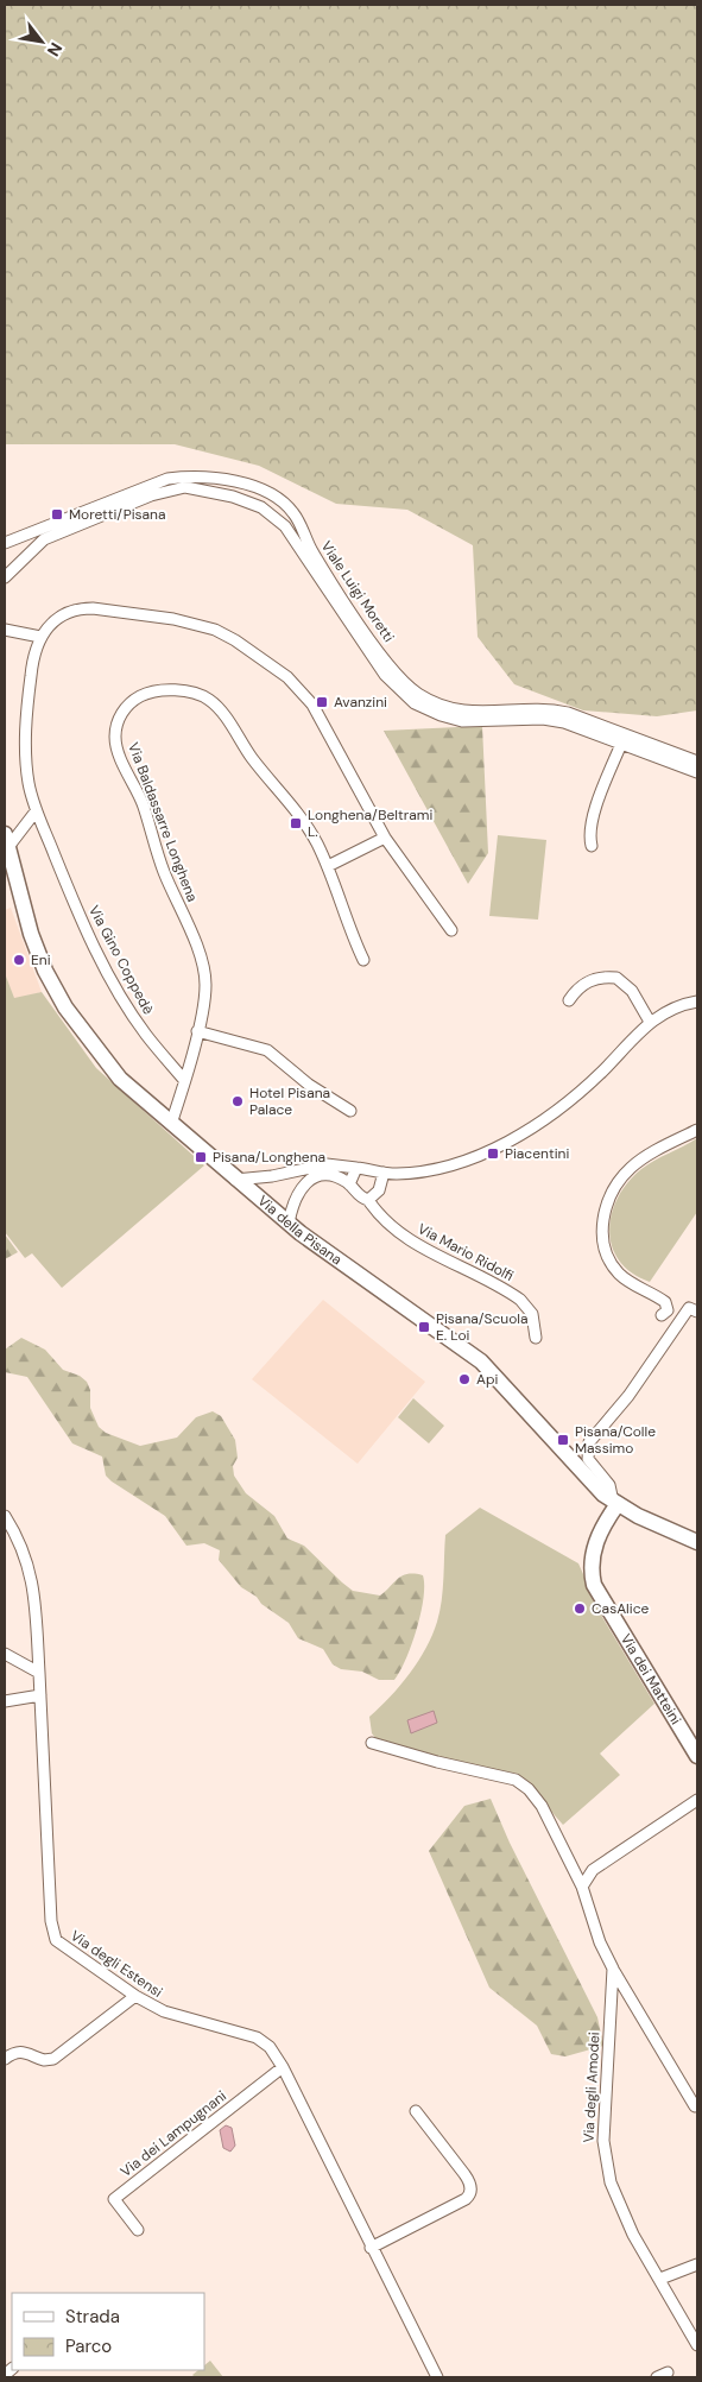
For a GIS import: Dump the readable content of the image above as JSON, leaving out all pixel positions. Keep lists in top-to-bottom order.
{
  "streets": {
    "main road": ["Via della Pisana", "Via dei Matteini"],
    "street": [
      "Viale Luigi Moretti",
      "Via Baldassarre Longhena",
      "Via Gino Coppedè",
      "Via Mario Ridolfi",
      "Via degli Estensi",
      "Via degli Amodei",
      "Via dei Lampugnani"
    ]
  },
  "crossings": [
    ["Via Baldassarre Longhena", "Via Gino Coppedè"],
    ["Via Baldassarre Longhena", "Via della Pisana"],
    ["Via della Pisana", "Via dei Matteini"],
    ["Via degli Estensi", "Via dei Lampugnani"]
  ],
  "places": {
    "transit": [
      "Moretti/Pisana",
      "Avanzini",
      "Longhena/Beltrami L.",
      "Piacentini",
      "Pisana/Longhena",
      "Pisana/Scuola E. Loi",
      "Pisana/Colle Massimo"
    ],
    "other": [
      "Eni",
      "Hotel Pisana Palace",
      "Api",
      "CasAlice"
    ]
  },
  "legend": ["Strada", "Parco"],
  "north": "bottom right"
}
